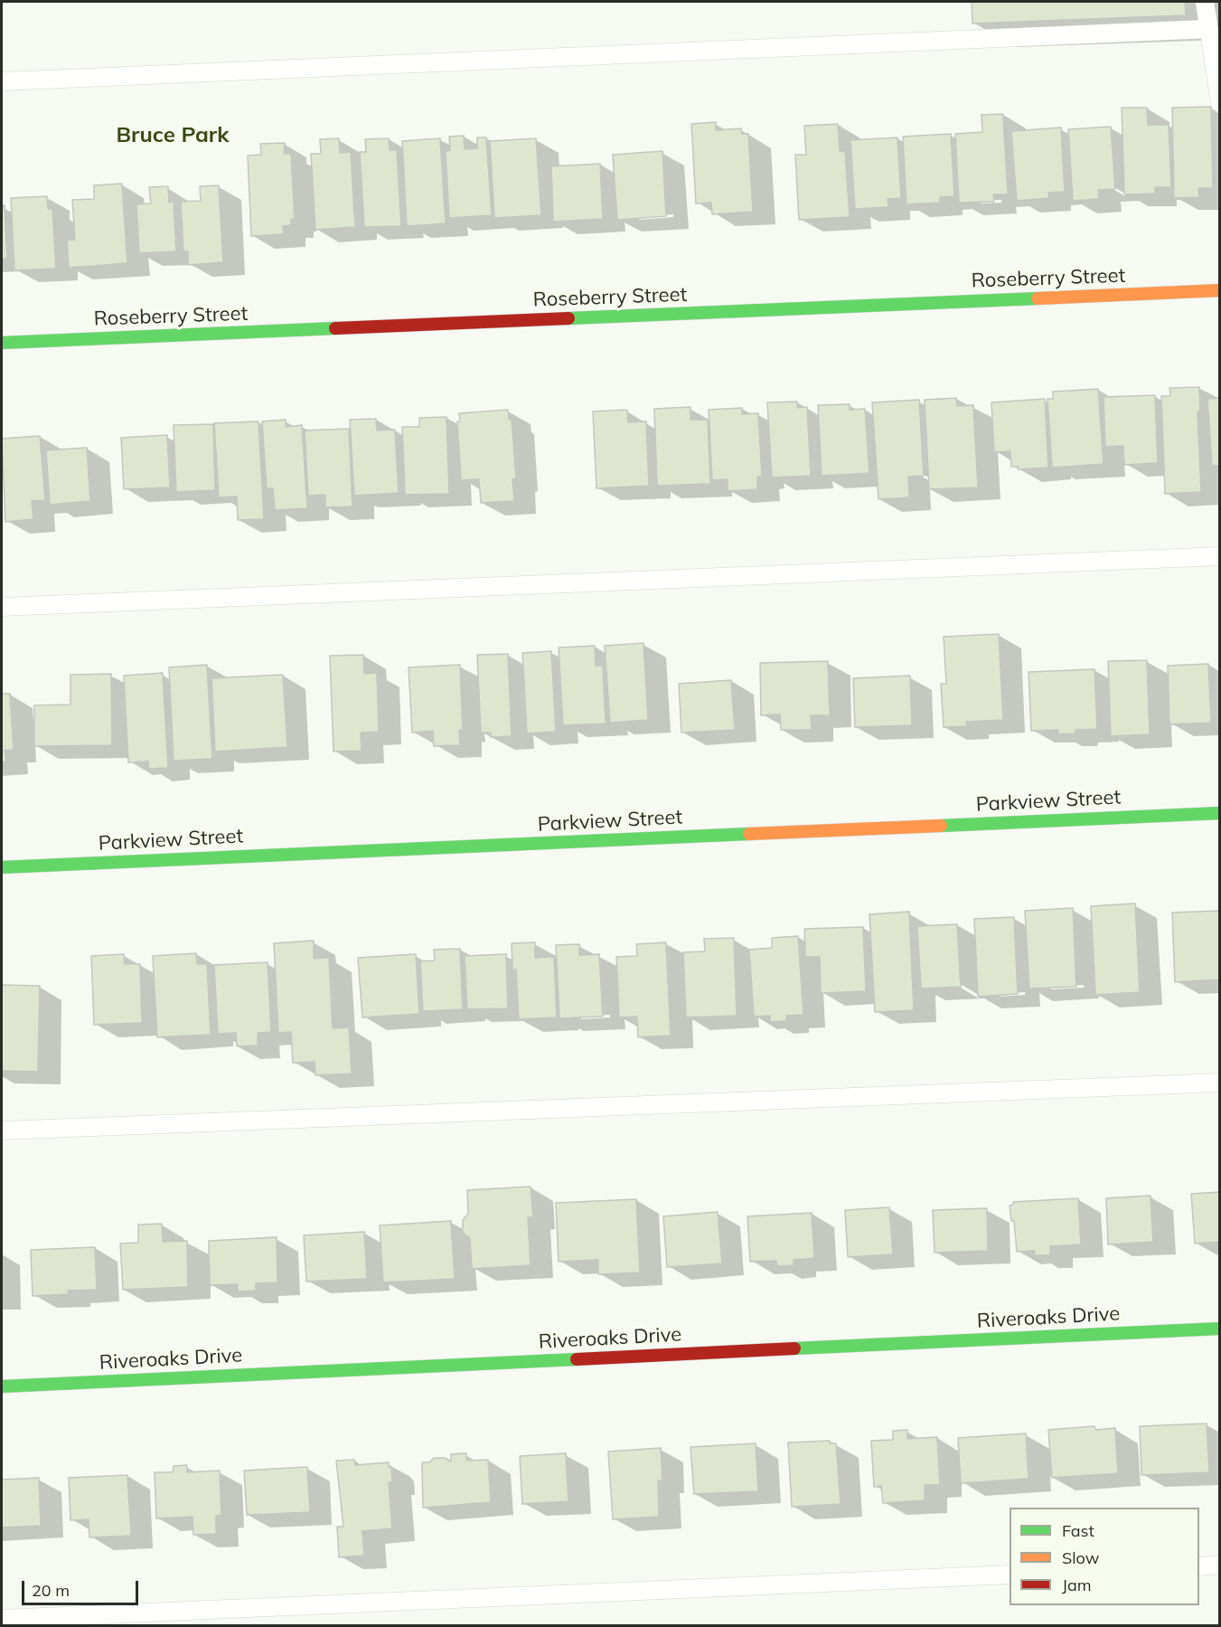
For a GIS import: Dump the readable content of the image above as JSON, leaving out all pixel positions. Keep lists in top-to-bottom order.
{
  "streets": {
    "street": ["Roseberry Street", "Parkview Street", "Riveroaks Drive"]
  },
  "districts": ["Bruce Park"],
  "legend": ["Fast", "Slow", "Jam"],
  "scale_bar": "20 m"
}
